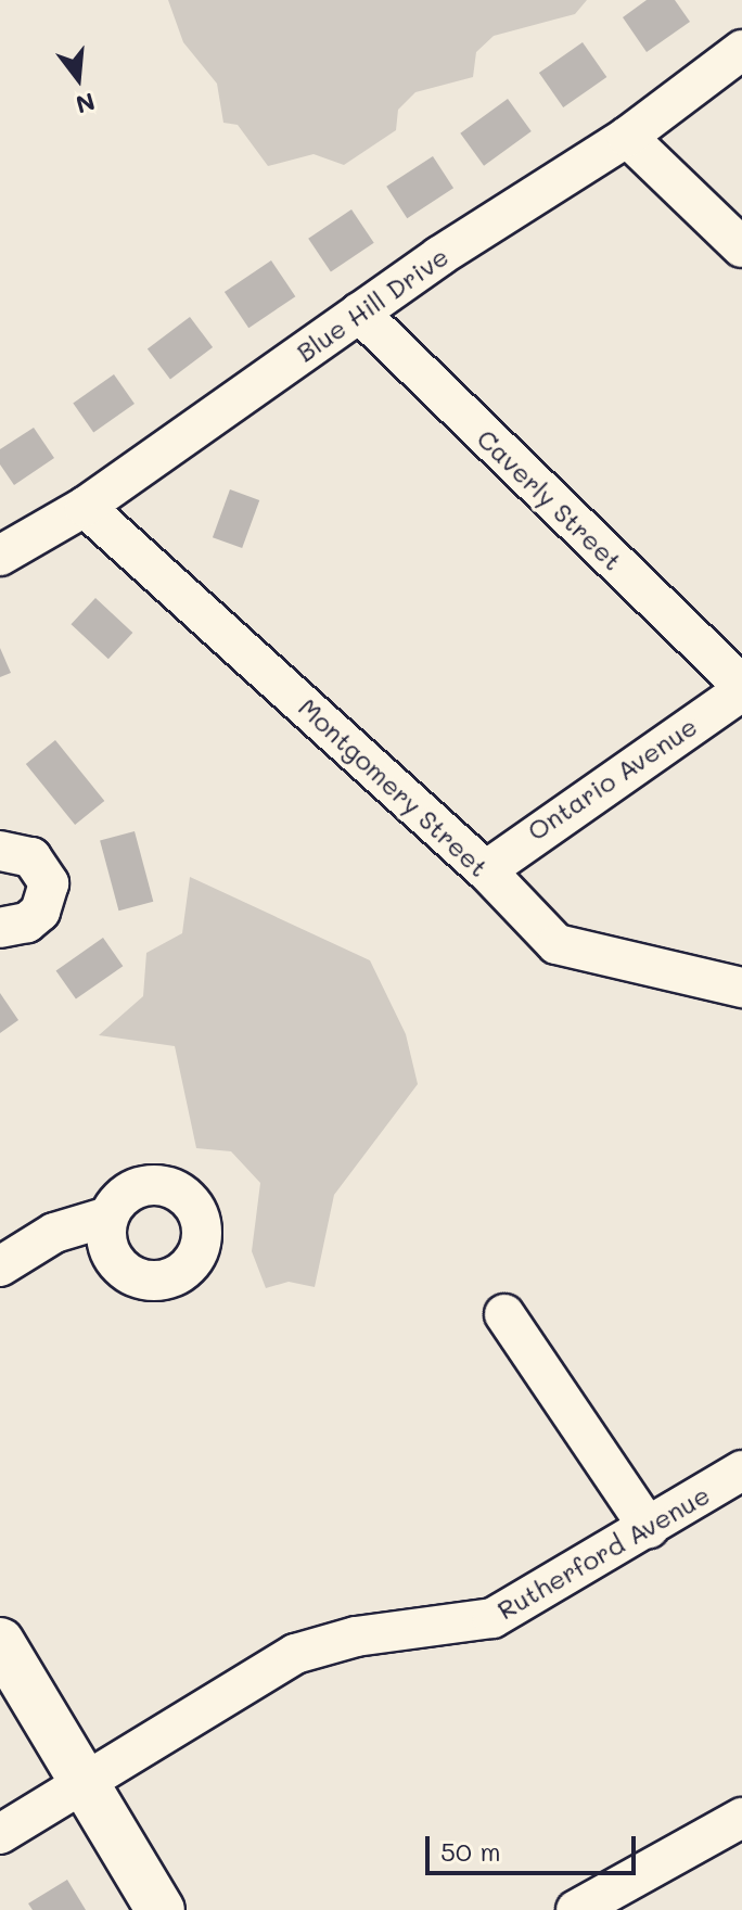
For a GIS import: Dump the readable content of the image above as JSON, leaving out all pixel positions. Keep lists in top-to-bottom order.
{
  "streets": {
    "street": [
      "Blue Hill Drive",
      "Caverly Street",
      "Ontario Avenue",
      "Montgomery Street",
      "Rutherford Avenue"
    ]
  },
  "crossings": [
    ["Blue Hill Drive", "Caverly Street"],
    ["Blue Hill Drive", "Montgomery Street"],
    ["Ontario Avenue", "Montgomery Street"]
  ],
  "scale_bar": "50 m",
  "north": "bottom"
}
